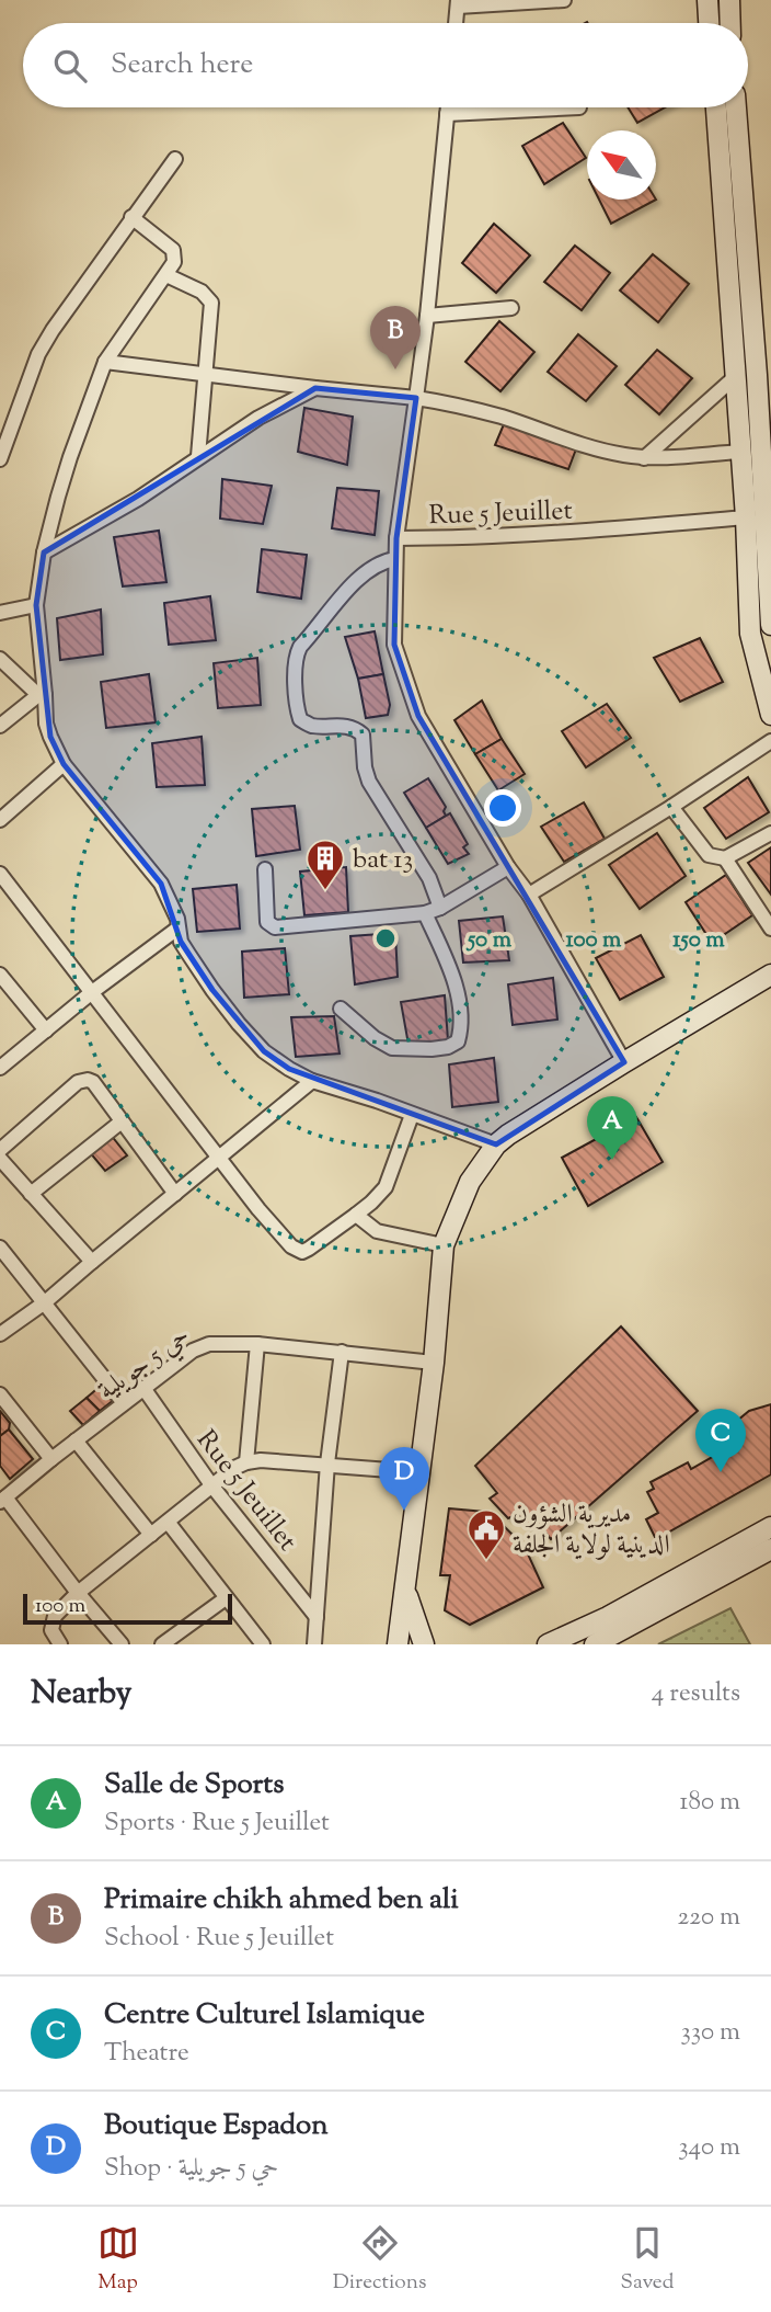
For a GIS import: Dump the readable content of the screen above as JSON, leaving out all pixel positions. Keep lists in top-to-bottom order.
{
  "streets": {
    "street": ["Rue 5 Jeuillet", "حي 5 جويلية"]
  },
  "crossings": [
    ["Rue 5 Jeuillet", "حي 5 جويلية"]
  ],
  "places": {
    "building": ["bat 13"],
    "public building": ["مديرية الشؤون الدينية لولاية الجلفة"]
  },
  "scale_bar": "100 m",
  "north": "top left",
  "page": {
    "search": "Search here",
    "pins": [
      "B",
      "A",
      "C",
      "D"
    ],
    "scale": "100 m",
    "heading": ["Nearby", "4 results"],
    "list": [
      {
        "mark": "A",
        "name": "Salle de Sports",
        "note": "Sports · Rue 5 Jeuillet",
        "value": "180 m"
      },
      {
        "mark": "B",
        "name": "Primaire chikh ahmed ben ali",
        "note": "School · Rue 5 Jeuillet",
        "value": "220 m"
      },
      {
        "mark": "C",
        "name": "Centre Culturel Islamique",
        "note": "Theatre",
        "value": "330 m"
      },
      {
        "mark": "D",
        "name": "Boutique Espadon",
        "note": "Shop · حي 5 جويلية",
        "value": "340 m"
      }
    ],
    "nav": ["Map", "Directions", "Saved"]
  },
  "rings": ["50 m", "100 m", "150 m"]
}
